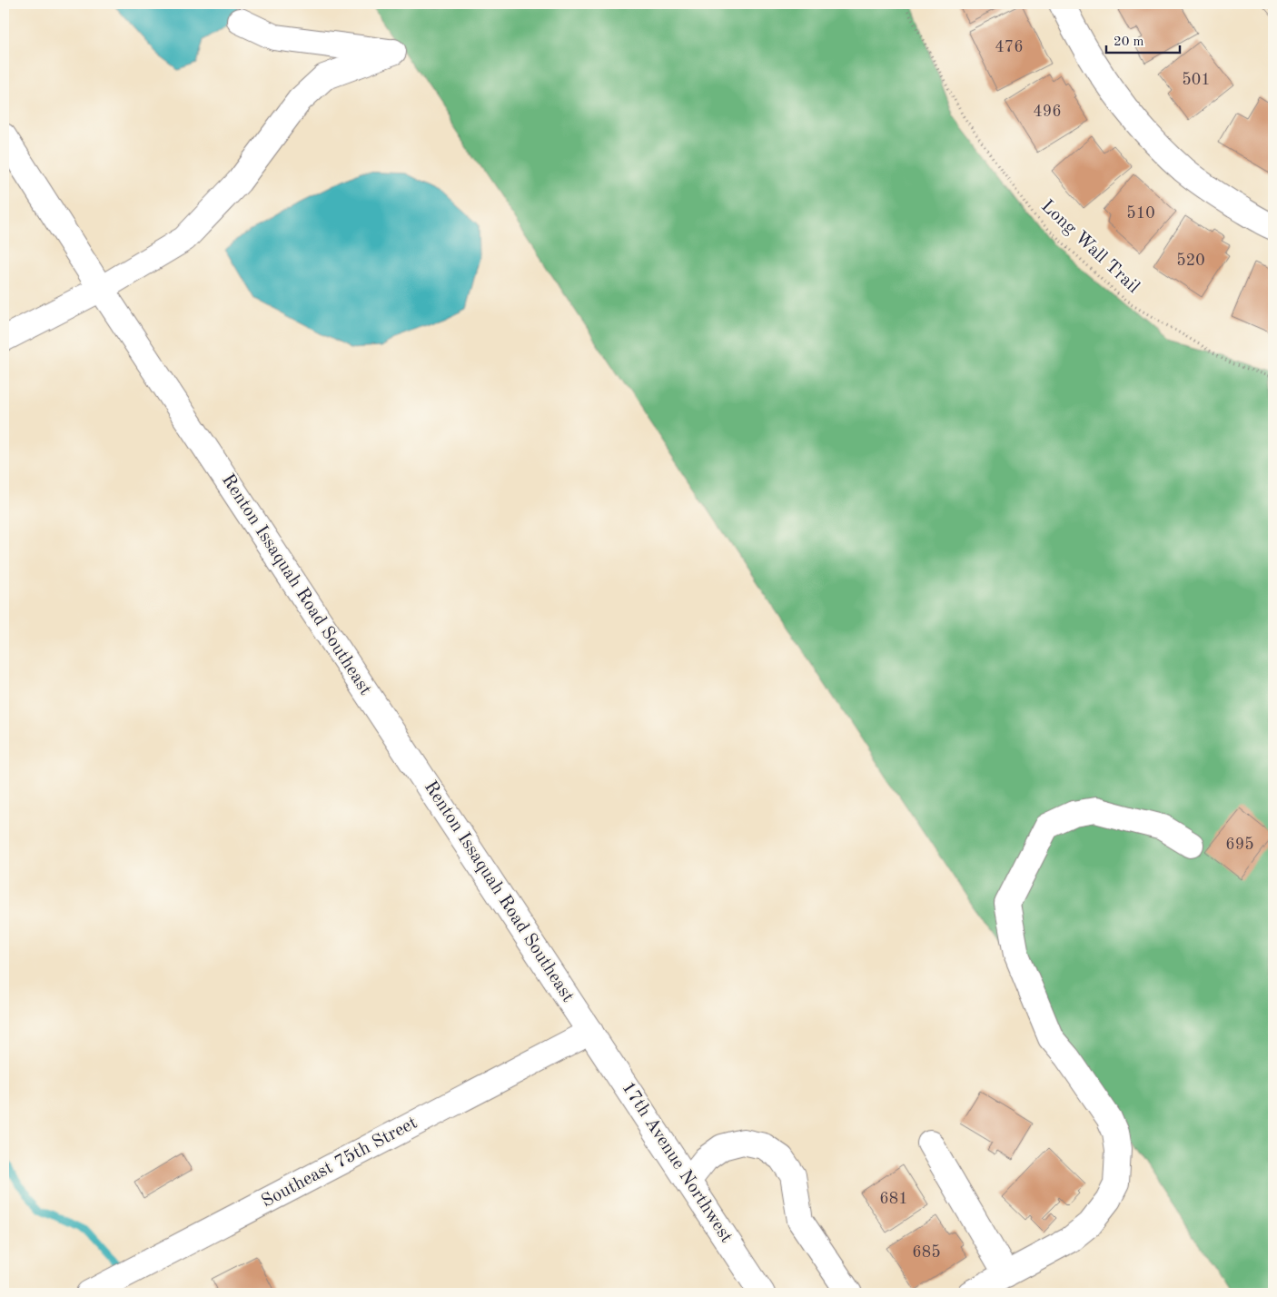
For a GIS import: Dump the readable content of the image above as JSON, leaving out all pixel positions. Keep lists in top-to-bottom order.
{
  "streets": {
    "street": ["Renton Issaquah Road Southeast", "Southeast 75th Street", "17th Avenue Northwest"],
    "path": ["Long Wall Trail"]
  },
  "crossings": [
    ["Renton Issaquah Road Southeast", "Southeast 75th Street"],
    ["Renton Issaquah Road Southeast", "17th Avenue Northwest"],
    ["Southeast 75th Street", "17th Avenue Northwest"]
  ],
  "house_numbers": [
    "476",
    "501",
    "496",
    "510",
    "520",
    "695",
    "681",
    "685"
  ],
  "scale_bar": "20 m"
}
